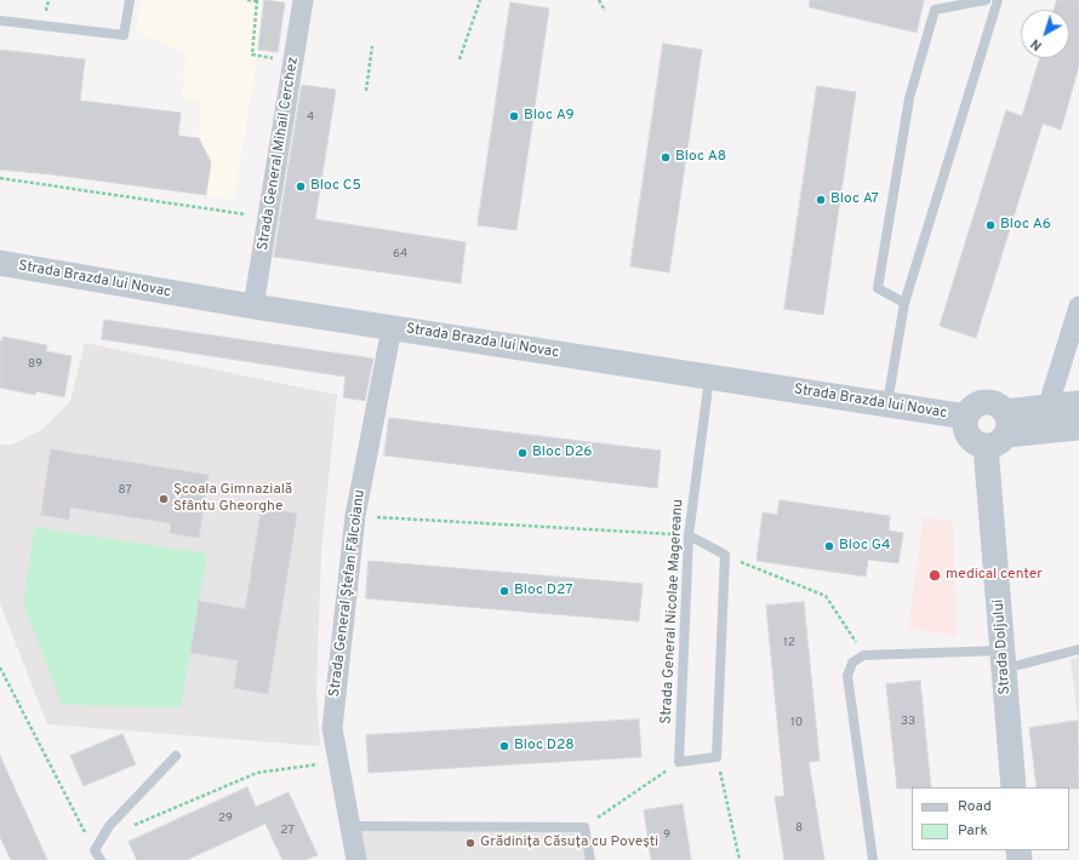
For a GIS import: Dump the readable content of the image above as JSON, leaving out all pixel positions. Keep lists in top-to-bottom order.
{
  "streets": {
    "street": [
      "Strada General Mihail Cerchez",
      "Strada Brazda lui Novac",
      "Strada General Ștefan Fălcoianu",
      "Strada Doljului"
    ],
    "lane": ["Strada General Nicolae Magereanu"]
  },
  "crossings": [
    ["Strada General Mihail Cerchez", "Strada Brazda lui Novac"],
    ["Strada Brazda lui Novac", "Strada General Ștefan Fălcoianu"],
    ["Strada Brazda lui Novac", "Strada General Nicolae Magereanu"],
    ["Strada Brazda lui Novac", "Strada Doljului"]
  ],
  "places": [
    "Bloc A9",
    "Bloc A8",
    "Bloc C5",
    "Bloc A7",
    "Bloc A6",
    "Bloc D26",
    "Școala Gimnazială Sfântu Gheorghe",
    "Bloc G4",
    "medical center",
    "Bloc D27",
    "Bloc D28",
    "Grădinița Căsuța cu Povești"
  ],
  "house_numbers": [
    "4",
    "64",
    "89",
    "87",
    "12",
    "33",
    "10",
    "29",
    "8",
    "27",
    "9"
  ],
  "legend": ["Road", "Park"],
  "north": "bottom left"
}
